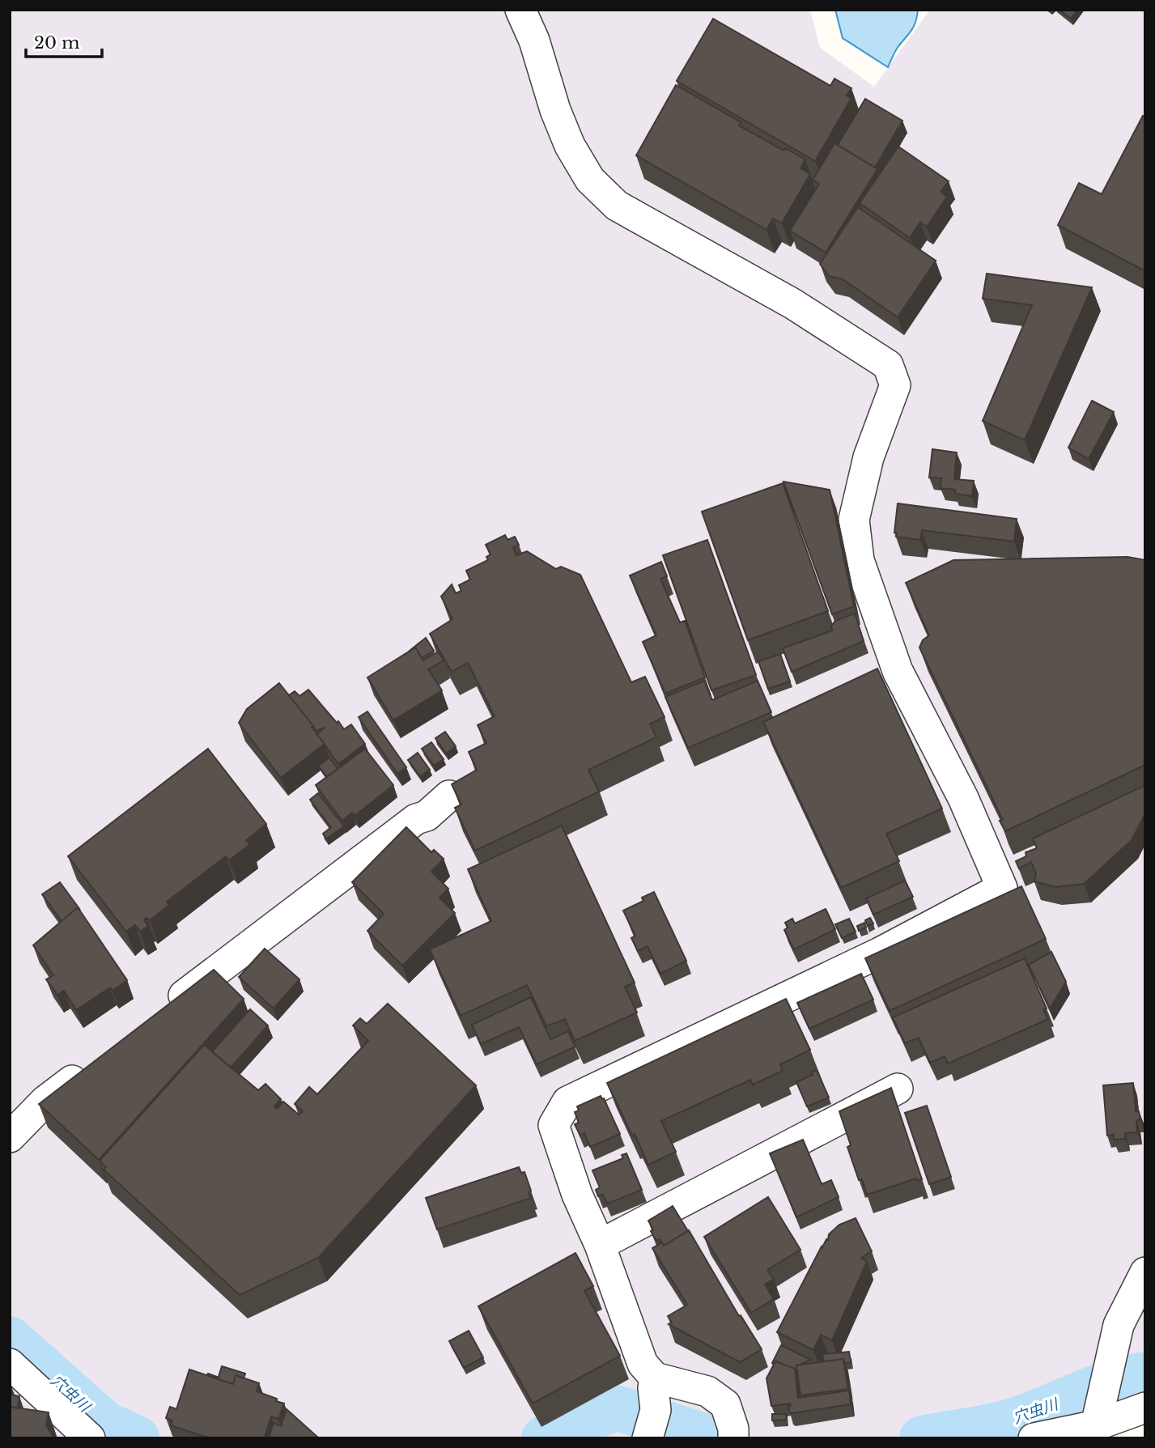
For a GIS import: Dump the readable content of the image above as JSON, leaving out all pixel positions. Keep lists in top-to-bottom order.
{
  "water": ["穴虫川"],
  "scale_bar": "20 m"
}
